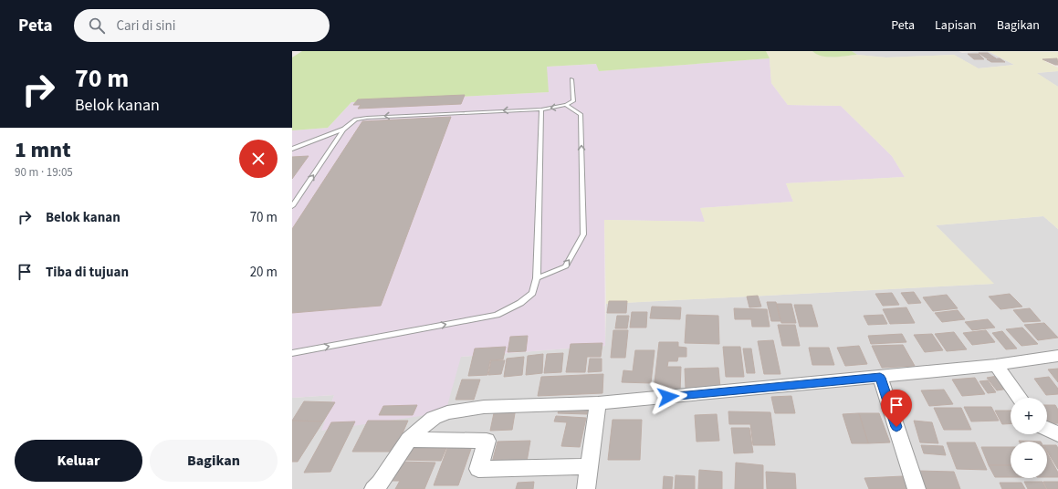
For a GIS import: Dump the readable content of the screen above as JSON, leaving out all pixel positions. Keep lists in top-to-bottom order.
{
  "page": {
    "header": "Peta",
    "search": "Cari di sini",
    "nav": ["Peta", "Lapisan", "Bagikan"],
    "turn": ["70 m", "Belok kanan"],
    "heading": ["1 mnt", "90 m · 19:05"],
    "list": [
      {
        "name": "Belok kanan",
        "value": "70 m"
      },
      {
        "name": "Tiba di tujuan",
        "value": "20 m"
      }
    ],
    "map_buttons": ["+", "−"],
    "buttons": ["Keluar", "Bagikan"]
  }
}
